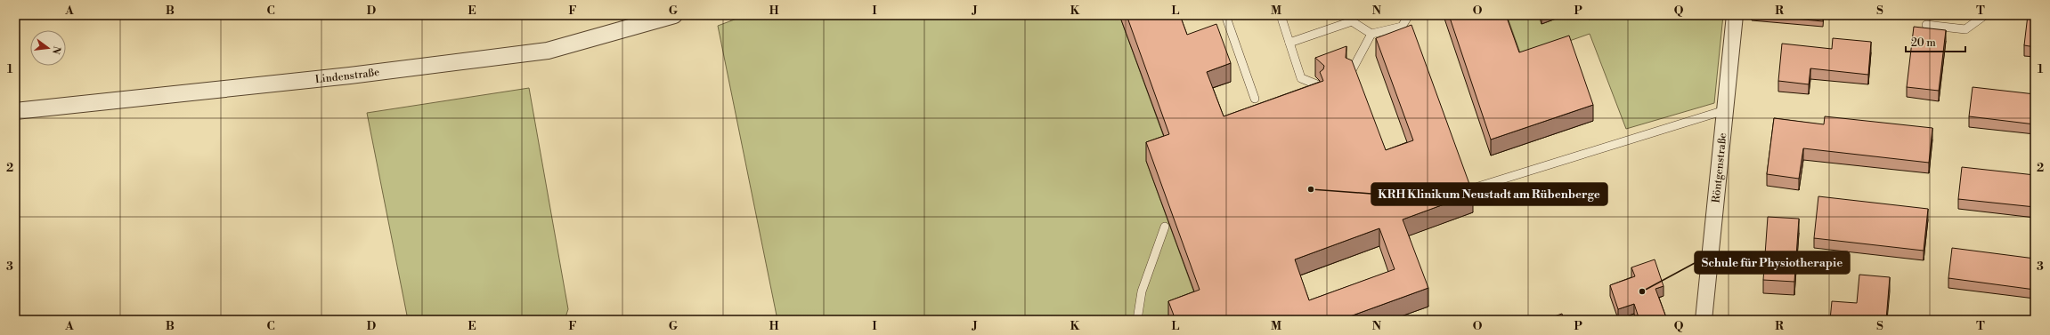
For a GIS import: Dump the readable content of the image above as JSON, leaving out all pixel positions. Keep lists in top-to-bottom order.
{
  "streets": {
    "street": ["Lindenstraße", "Röntgenstraße"]
  },
  "places": ["KRH Klinikum Neustadt am Rübenberge", "Schule für Physiotherapie"],
  "scale_bar": "20 m",
  "north": "right",
  "grid": {
    "columns": [
      "A",
      "B",
      "C",
      "D",
      "E",
      "F",
      "G",
      "H",
      "I",
      "J",
      "K",
      "L",
      "M",
      "N",
      "O",
      "P",
      "Q",
      "R",
      "S",
      "T"
    ],
    "rows": ["1", "2", "3"]
  }
}
